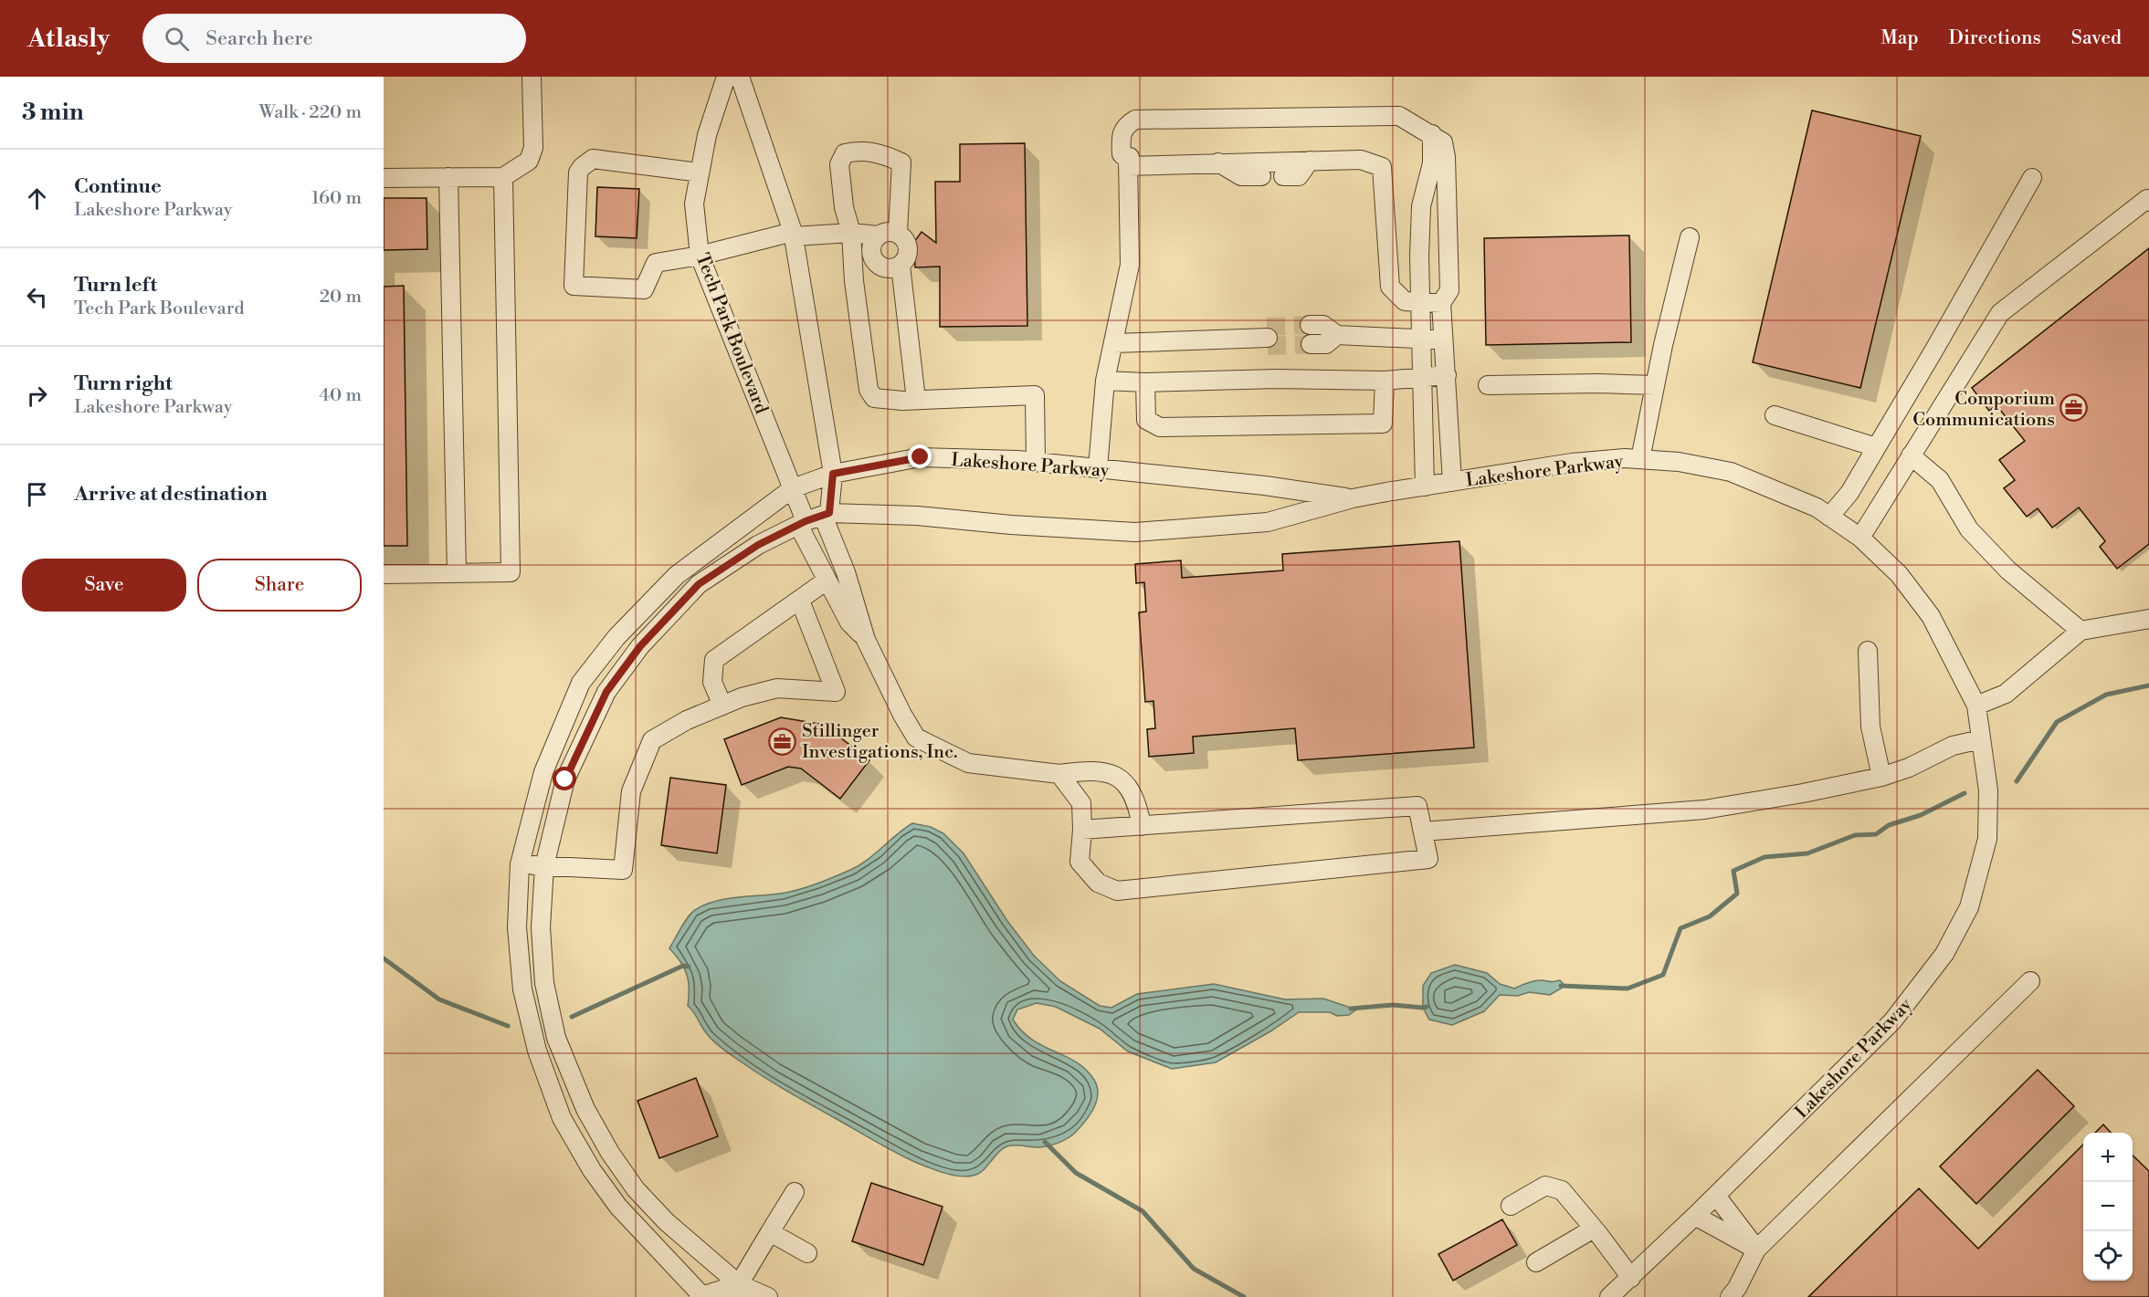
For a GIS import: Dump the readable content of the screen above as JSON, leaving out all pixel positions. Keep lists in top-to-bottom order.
{
  "streets": {
    "street": ["Tech Park Boulevard", "Lakeshore Parkway"]
  },
  "crossings": [
    ["Tech Park Boulevard", "Lakeshore Parkway"]
  ],
  "places": {
    "office": ["Comporium Communications", "Stillinger Investigations, Inc."]
  },
  "page": {
    "header": "Atlasly",
    "search": "Search here",
    "nav": ["Map", "Directions", "Saved"],
    "heading": ["3 min", "Walk · 220 m"],
    "list": [
      ["Continue", "Lakeshore Parkway", "160 m"],
      ["Turn left", "Tech Park Boulevard", "20 m"],
      ["Turn right", "Lakeshore Parkway", "40 m"],
      "Arrive at destination"
    ],
    "buttons": ["Save", "Share"],
    "map_buttons": ["+", "−"]
  }
}
